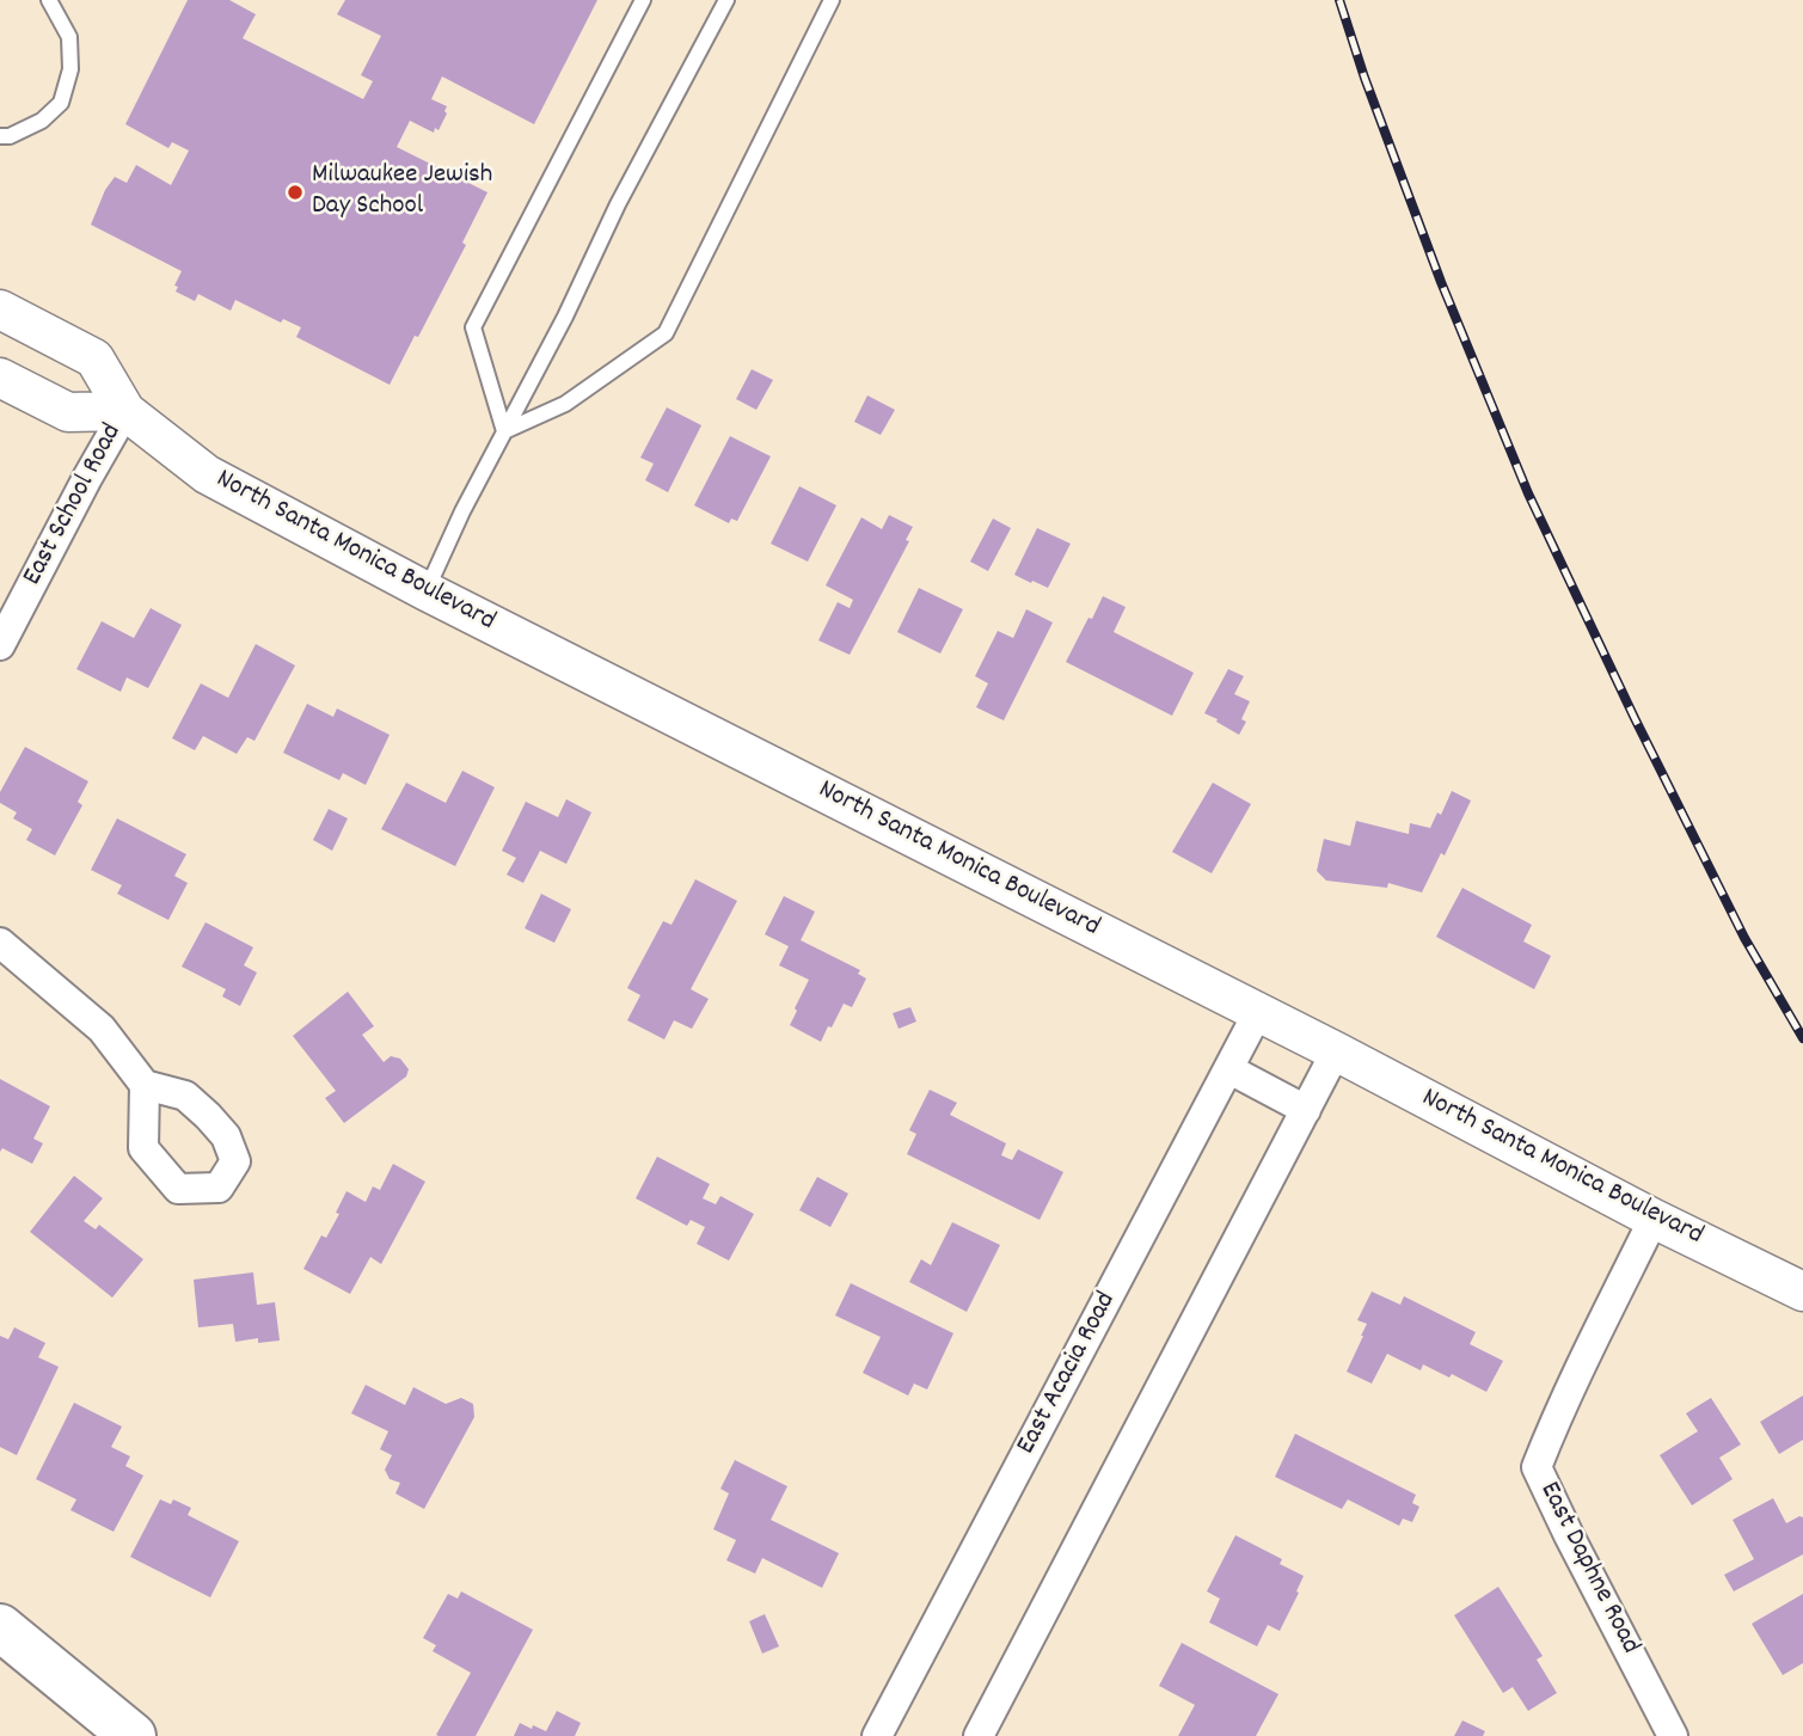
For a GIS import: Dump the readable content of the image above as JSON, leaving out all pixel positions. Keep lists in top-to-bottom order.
{
  "streets": {
    "street": [
      "East School Road",
      "North Santa Monica Boulevard",
      "East Acacia Road",
      "East Daphne Road"
    ]
  },
  "crossings": [
    ["East School Road", "North Santa Monica Boulevard"],
    ["North Santa Monica Boulevard", "East Acacia Road"],
    ["North Santa Monica Boulevard", "East Daphne Road"]
  ],
  "places": ["Milwaukee Jewish Day School"]
}
